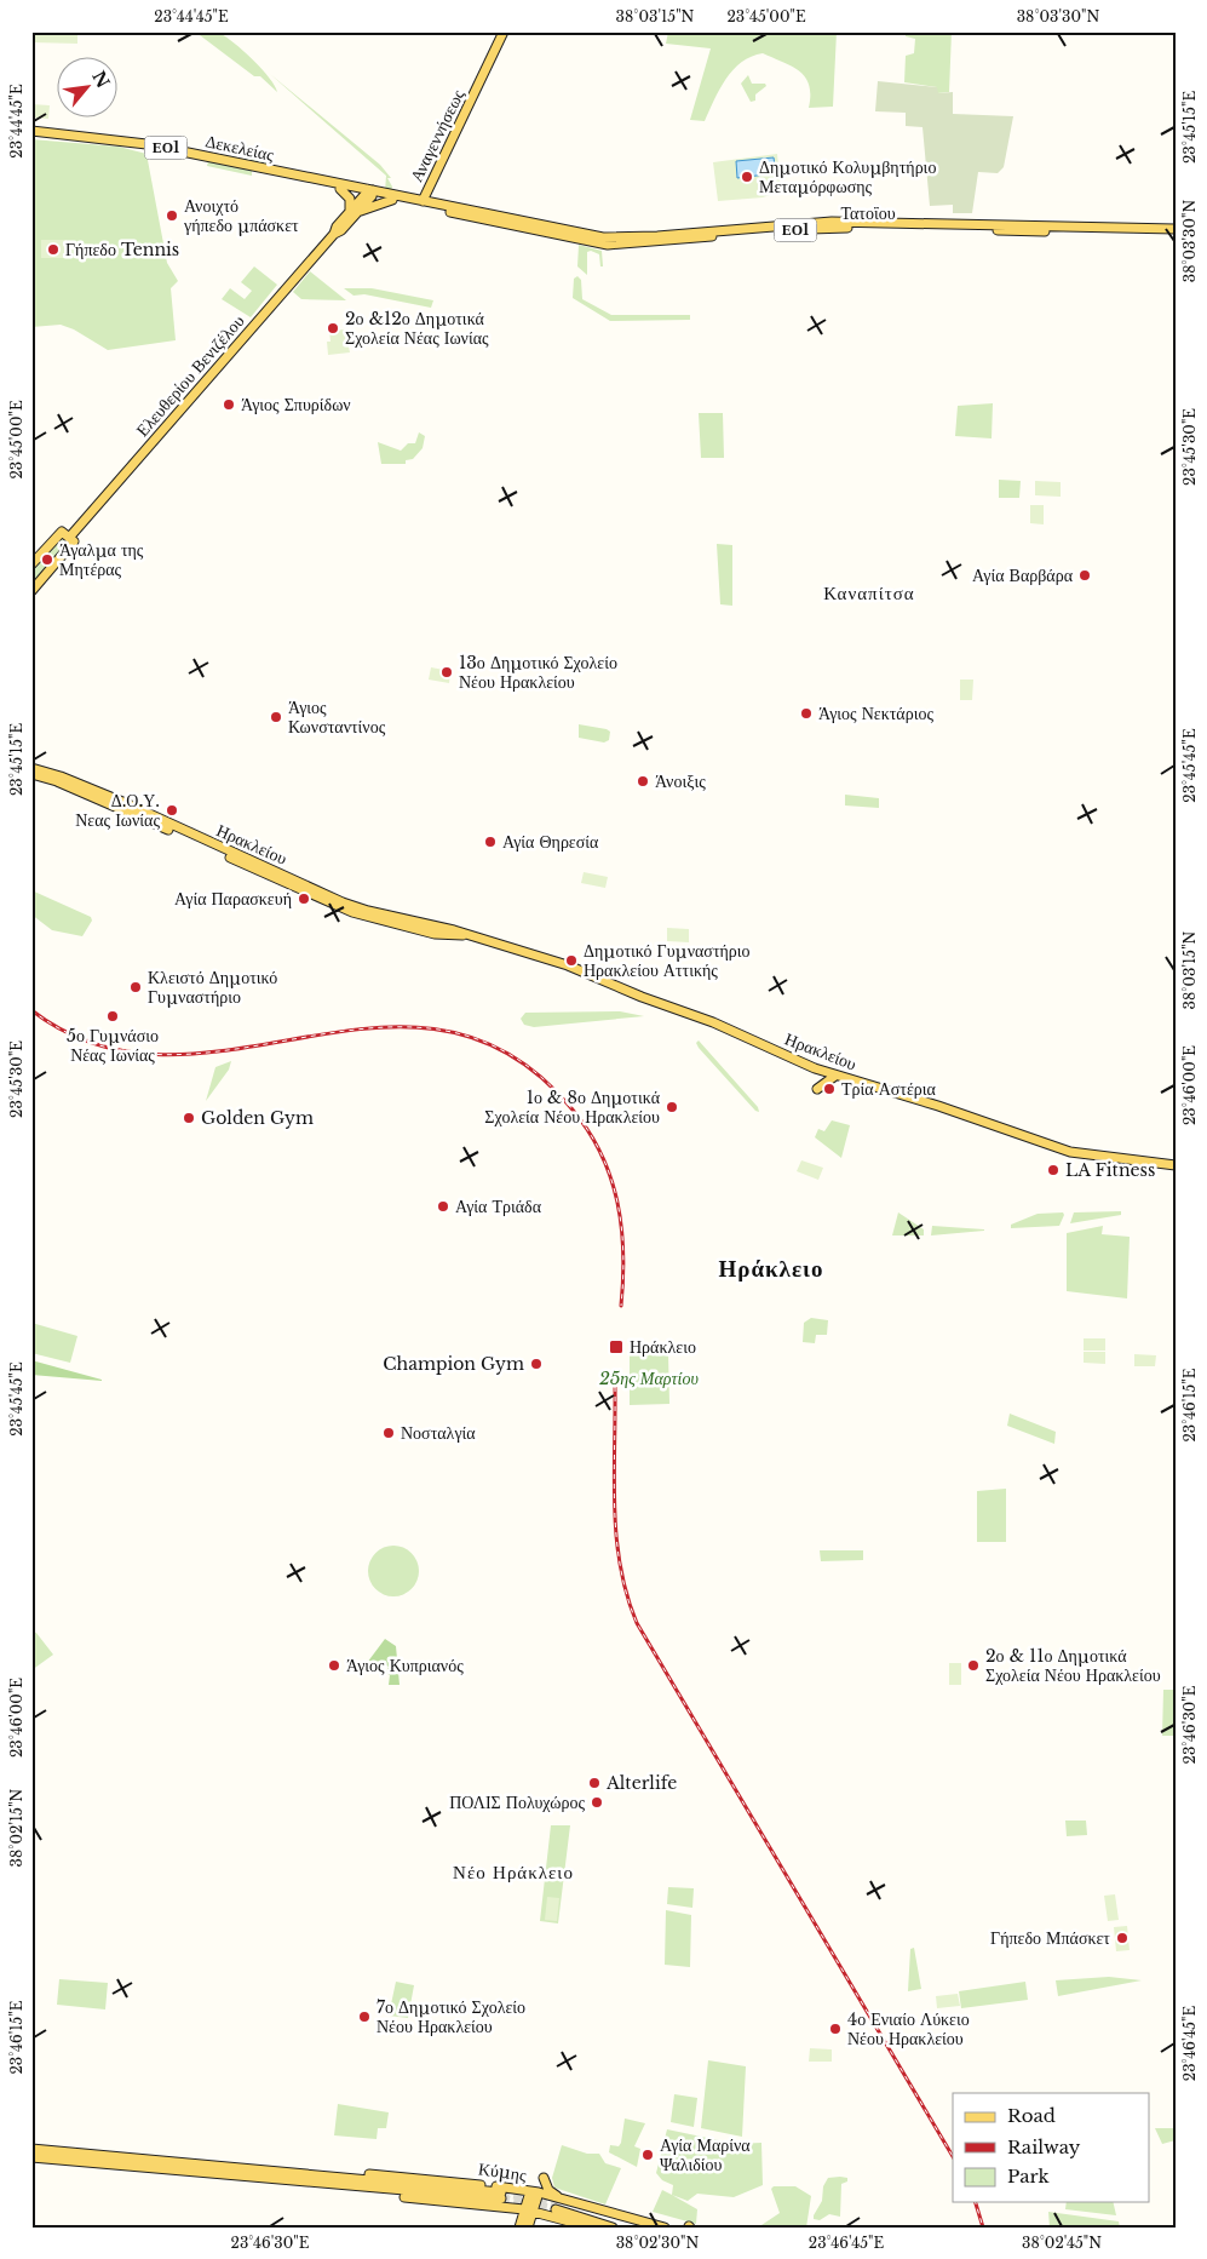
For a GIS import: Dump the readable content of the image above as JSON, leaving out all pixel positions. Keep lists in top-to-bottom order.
{
  "streets": {
    "main road": [
      "Αναγεννήσεως",
      "ΕΟ1",
      "Δεκελείας",
      "Τατοΐου",
      "Ελευθερίου Βενιζέλου",
      "Ηρακλείου",
      "Κύμης"
    ]
  },
  "crossings": [
    ["Αναγεννήσεως", "Δεκελείας"],
    ["Αναγεννήσεως", "Τατοΐου"],
    ["Δεκελείας", "Τατοΐου"],
    ["Δεκελείας", "Ελευθερίου Βενιζέλου"]
  ],
  "districts": ["Καναπίτσα", "Ηράκλειο", "Νέο Ηράκλειο"],
  "parks": ["25ης Μαρτίου"],
  "places": {
    "other": [
      "Δημοτικό Κολυμβητήριο Μεταμόρφωσης",
      "Ανοιχτό γήπεδο μπάσκετ",
      "Γήπεδο Tennis",
      "2ο &12ο Δημοτικά Σχολεία Νέας Ιωνίας",
      "Άγιος Σπυρίδων",
      "Άγαλμα της Μητέρας",
      "Αγία Βαρβάρα",
      "13ο Δημοτικό Σχολείο Νέου Ηρακλείου",
      "Άγιος Νεκτάριος",
      "Άγιος Κωνσταντίνος",
      "Άνοιξις",
      "Δ.Ο.Υ. Νεας Ιωνίας",
      "Αγία Θηρεσία",
      "Αγία Παρασκευή",
      "Δημοτικό Γυμναστήριο Ηρακλείου Αττικής",
      "Κλειστό Δημοτικό Γυμναστήριο",
      "5ο Γυμνάσιο Νέας Ιωνίας",
      "Τρία Αστέρια",
      "1ο & 8ο Δημοτικά Σχολεία Νέου Ηρακλείου",
      "Golden Gym",
      "LA Fitness",
      "Αγία Τριάδα",
      "Champion Gym",
      "Νοσταλγία",
      "Άγιος Κυπριανός",
      "2ο & 11ο Δημοτικά Σχολεία Νέου Ηρακλείου",
      "Alterlife",
      "ΠΟΛΙΣ Πολυχώρος",
      "Γήπεδο Μπάσκετ",
      "7ο Δημοτικό Σχολείο Νέου Ηρακλείου",
      "4ο Ενιαίο Λύκειο Νέου Ηρακλείου",
      "Αγία Μαρίνα Ψαλιδίου"
    ],
    "transit": ["Ηράκλειο"]
  },
  "legend": ["Road", "Railway", "Park"],
  "north": "top right",
  "coordinates": [
    "23°44'45\"E",
    "38°03'15\"N",
    "23°45'00\"E",
    "38°03'30\"N",
    "23°45'15\"E",
    "23°45'30\"E",
    "23°45'45\"E",
    "23°46'00\"E",
    "23°46'15\"E",
    "23°46'30\"E",
    "38°02'15\"N",
    "23°46'45\"E",
    "38°02'30\"N",
    "38°02'45\"N"
  ]
}
